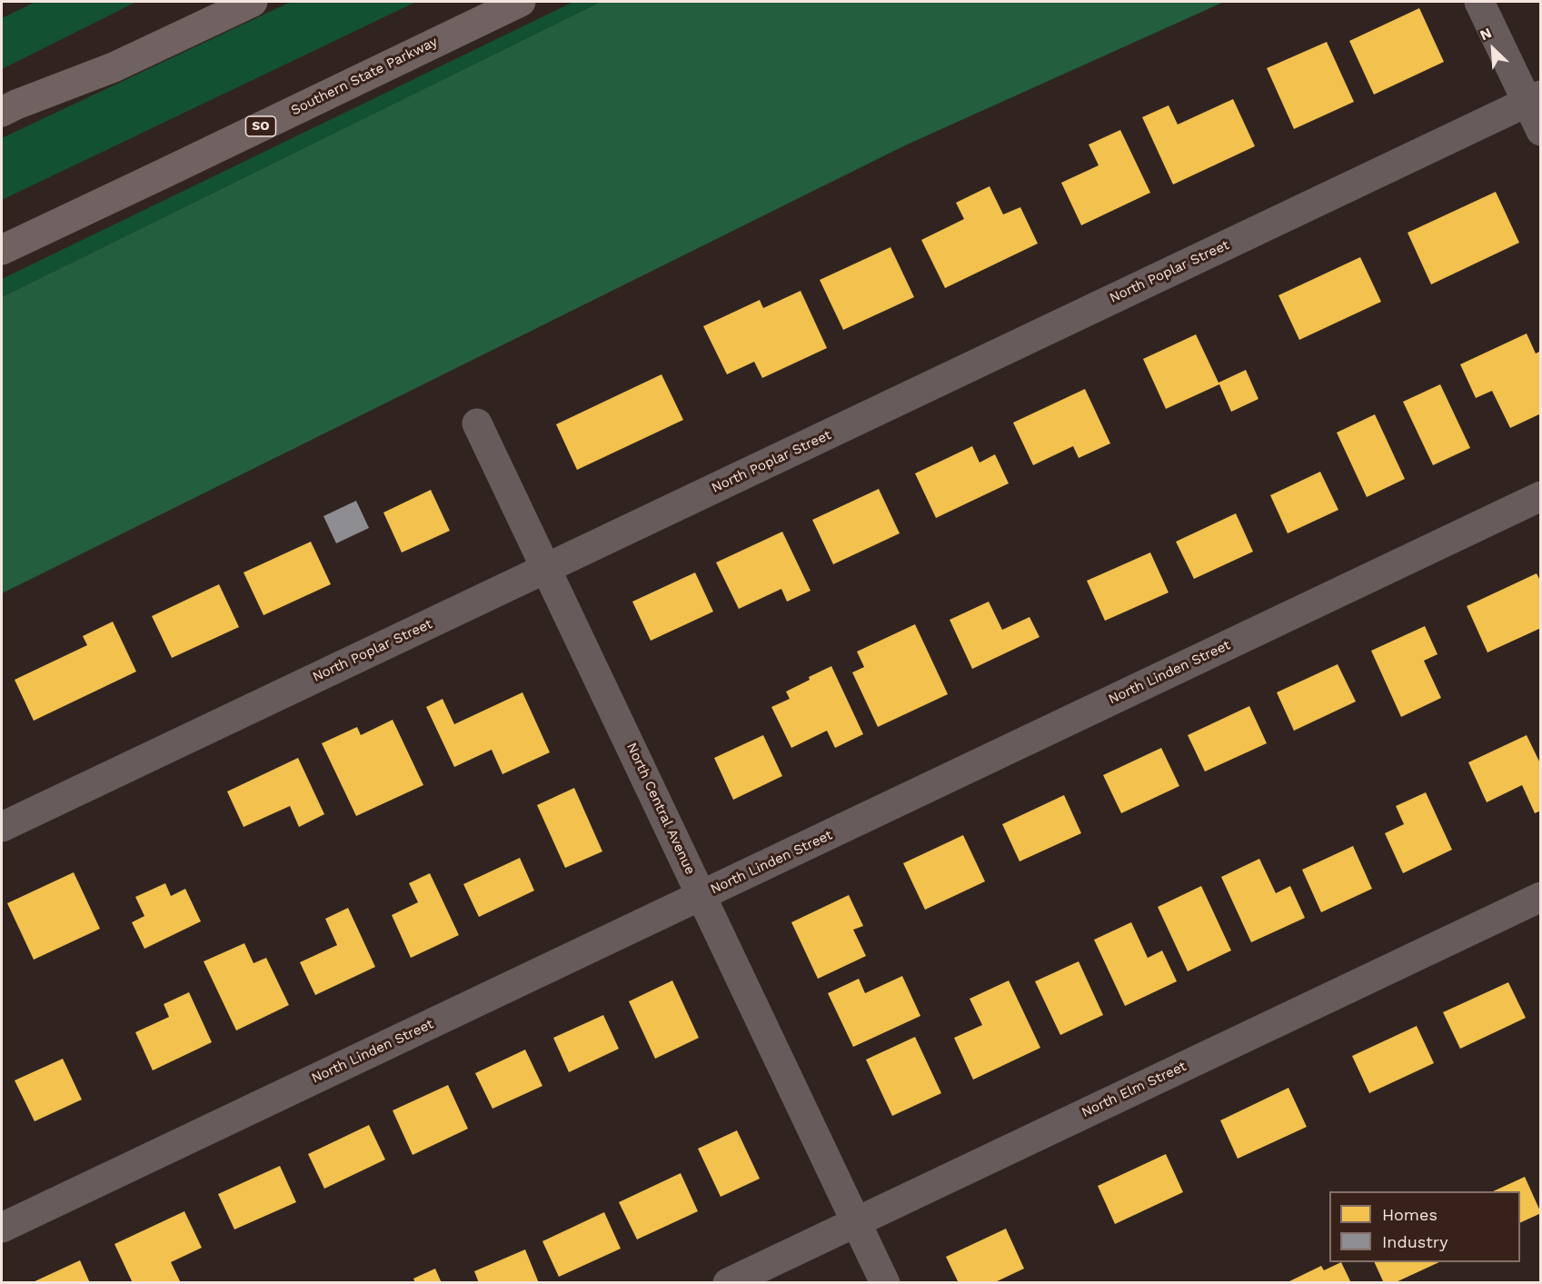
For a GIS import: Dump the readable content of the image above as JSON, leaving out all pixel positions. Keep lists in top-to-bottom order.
{
  "streets": {
    "highway": ["Southern State Parkway", "SO"],
    "street": [
      "North Poplar Street",
      "North Linden Street",
      "North Central Avenue",
      "North Elm Street"
    ]
  },
  "crossings": [
    ["North Poplar Street", "North Central Avenue"],
    ["North Linden Street", "North Central Avenue"],
    ["North Central Avenue", "North Elm Street"]
  ],
  "legend": ["Homes", "Industry"],
  "north": "top left"
}
